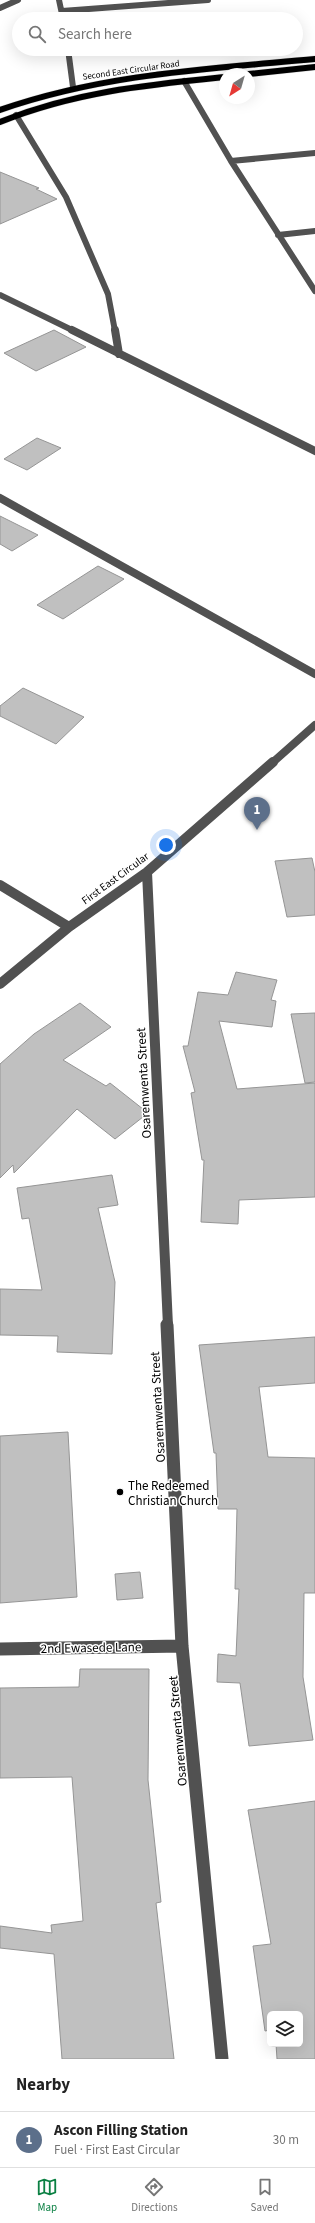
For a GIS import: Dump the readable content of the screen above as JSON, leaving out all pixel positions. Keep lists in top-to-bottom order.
{
  "streets": {
    "main road": ["Second East Circular Road"],
    "street": ["First East Circular", "Osaremwenta Street", "2nd Ewasede Lane"]
  },
  "crossings": [
    ["First East Circular", "Osaremwenta Street"],
    ["Osaremwenta Street", "2nd Ewasede Lane"]
  ],
  "places": ["The Redeemed Christian Church"],
  "north": "bottom left",
  "page": {
    "search": "Search here",
    "pins": "1",
    "heading": "Nearby",
    "list": [
      {
        "mark": "1",
        "name": "Ascon Filling Station",
        "note": "Fuel · First East Circular",
        "value": "30 m"
      }
    ],
    "nav": ["Map", "Directions", "Saved"]
  }
}
